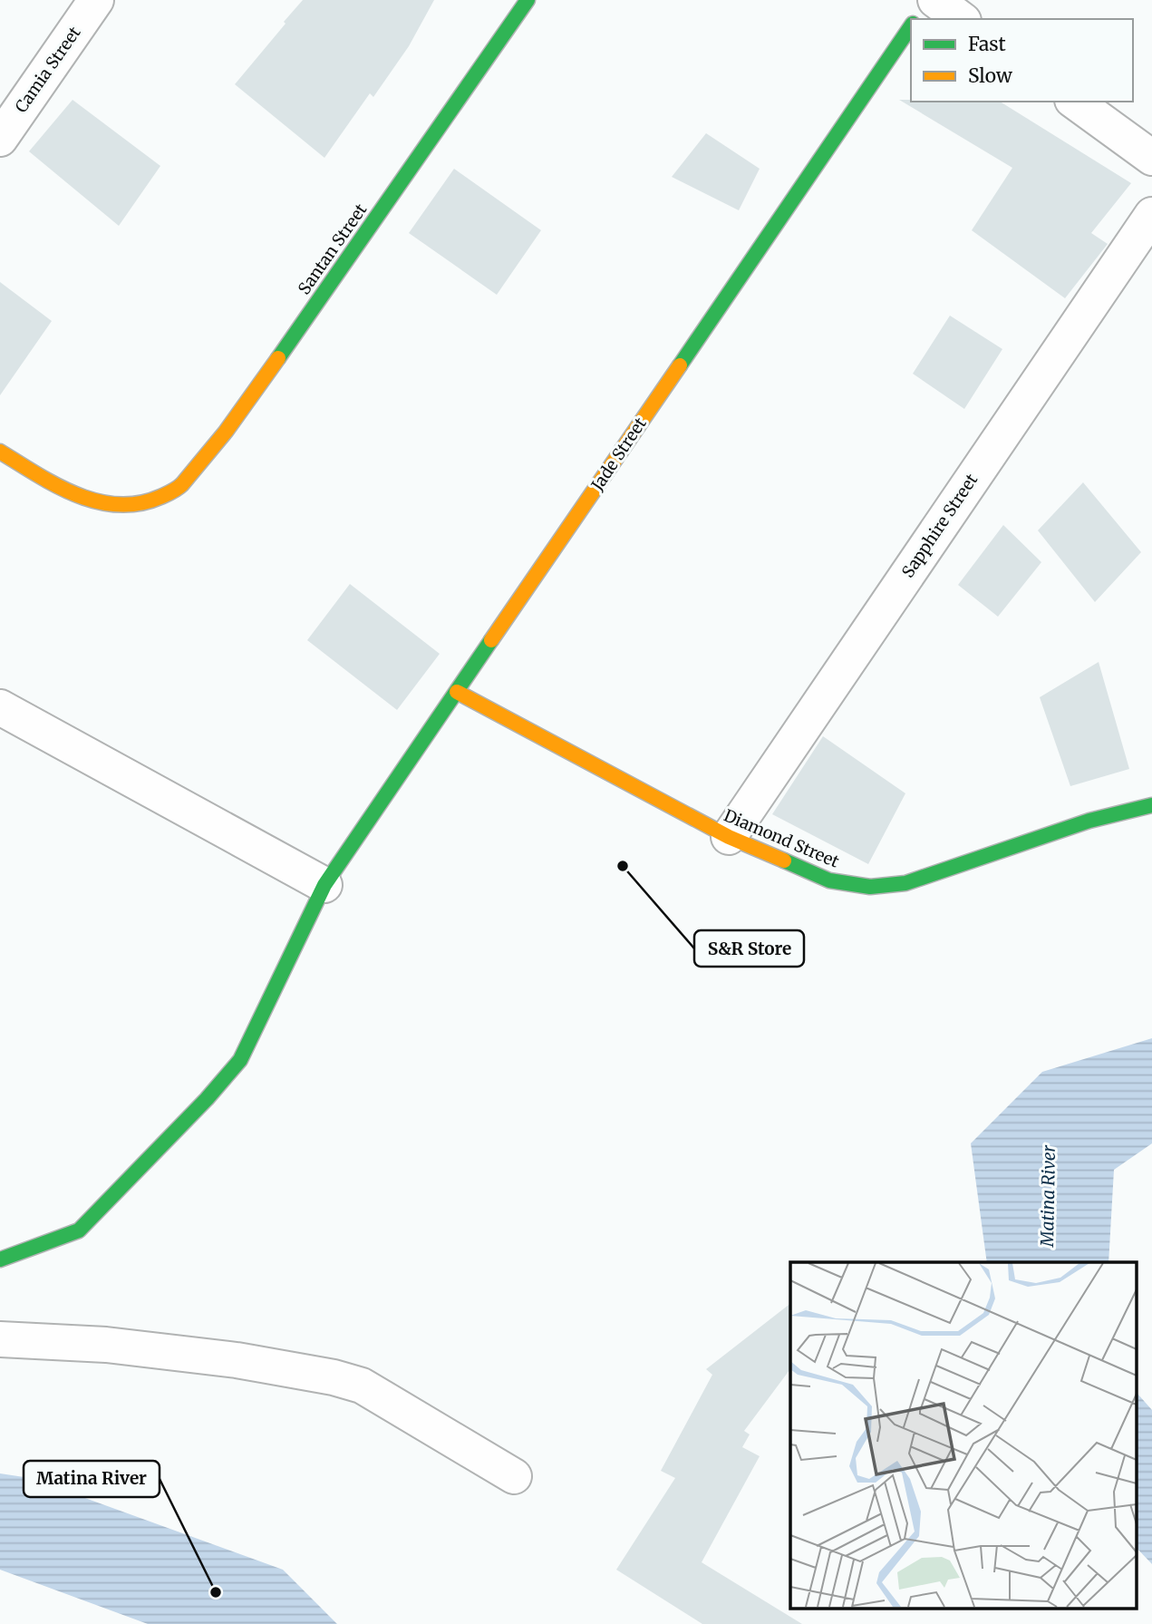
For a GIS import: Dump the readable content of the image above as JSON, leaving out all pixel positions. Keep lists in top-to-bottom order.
{
  "streets": {
    "street": [
      "Camia Street",
      "Santan Street",
      "Jade Street",
      "Sapphire Street",
      "Diamond Street"
    ]
  },
  "crossings": [
    ["Jade Street", "Diamond Street"],
    ["Sapphire Street", "Diamond Street"]
  ],
  "water": ["Matina River"],
  "places": ["S&R Store", "Matina River"],
  "legend": ["Fast", "Slow"]
}
